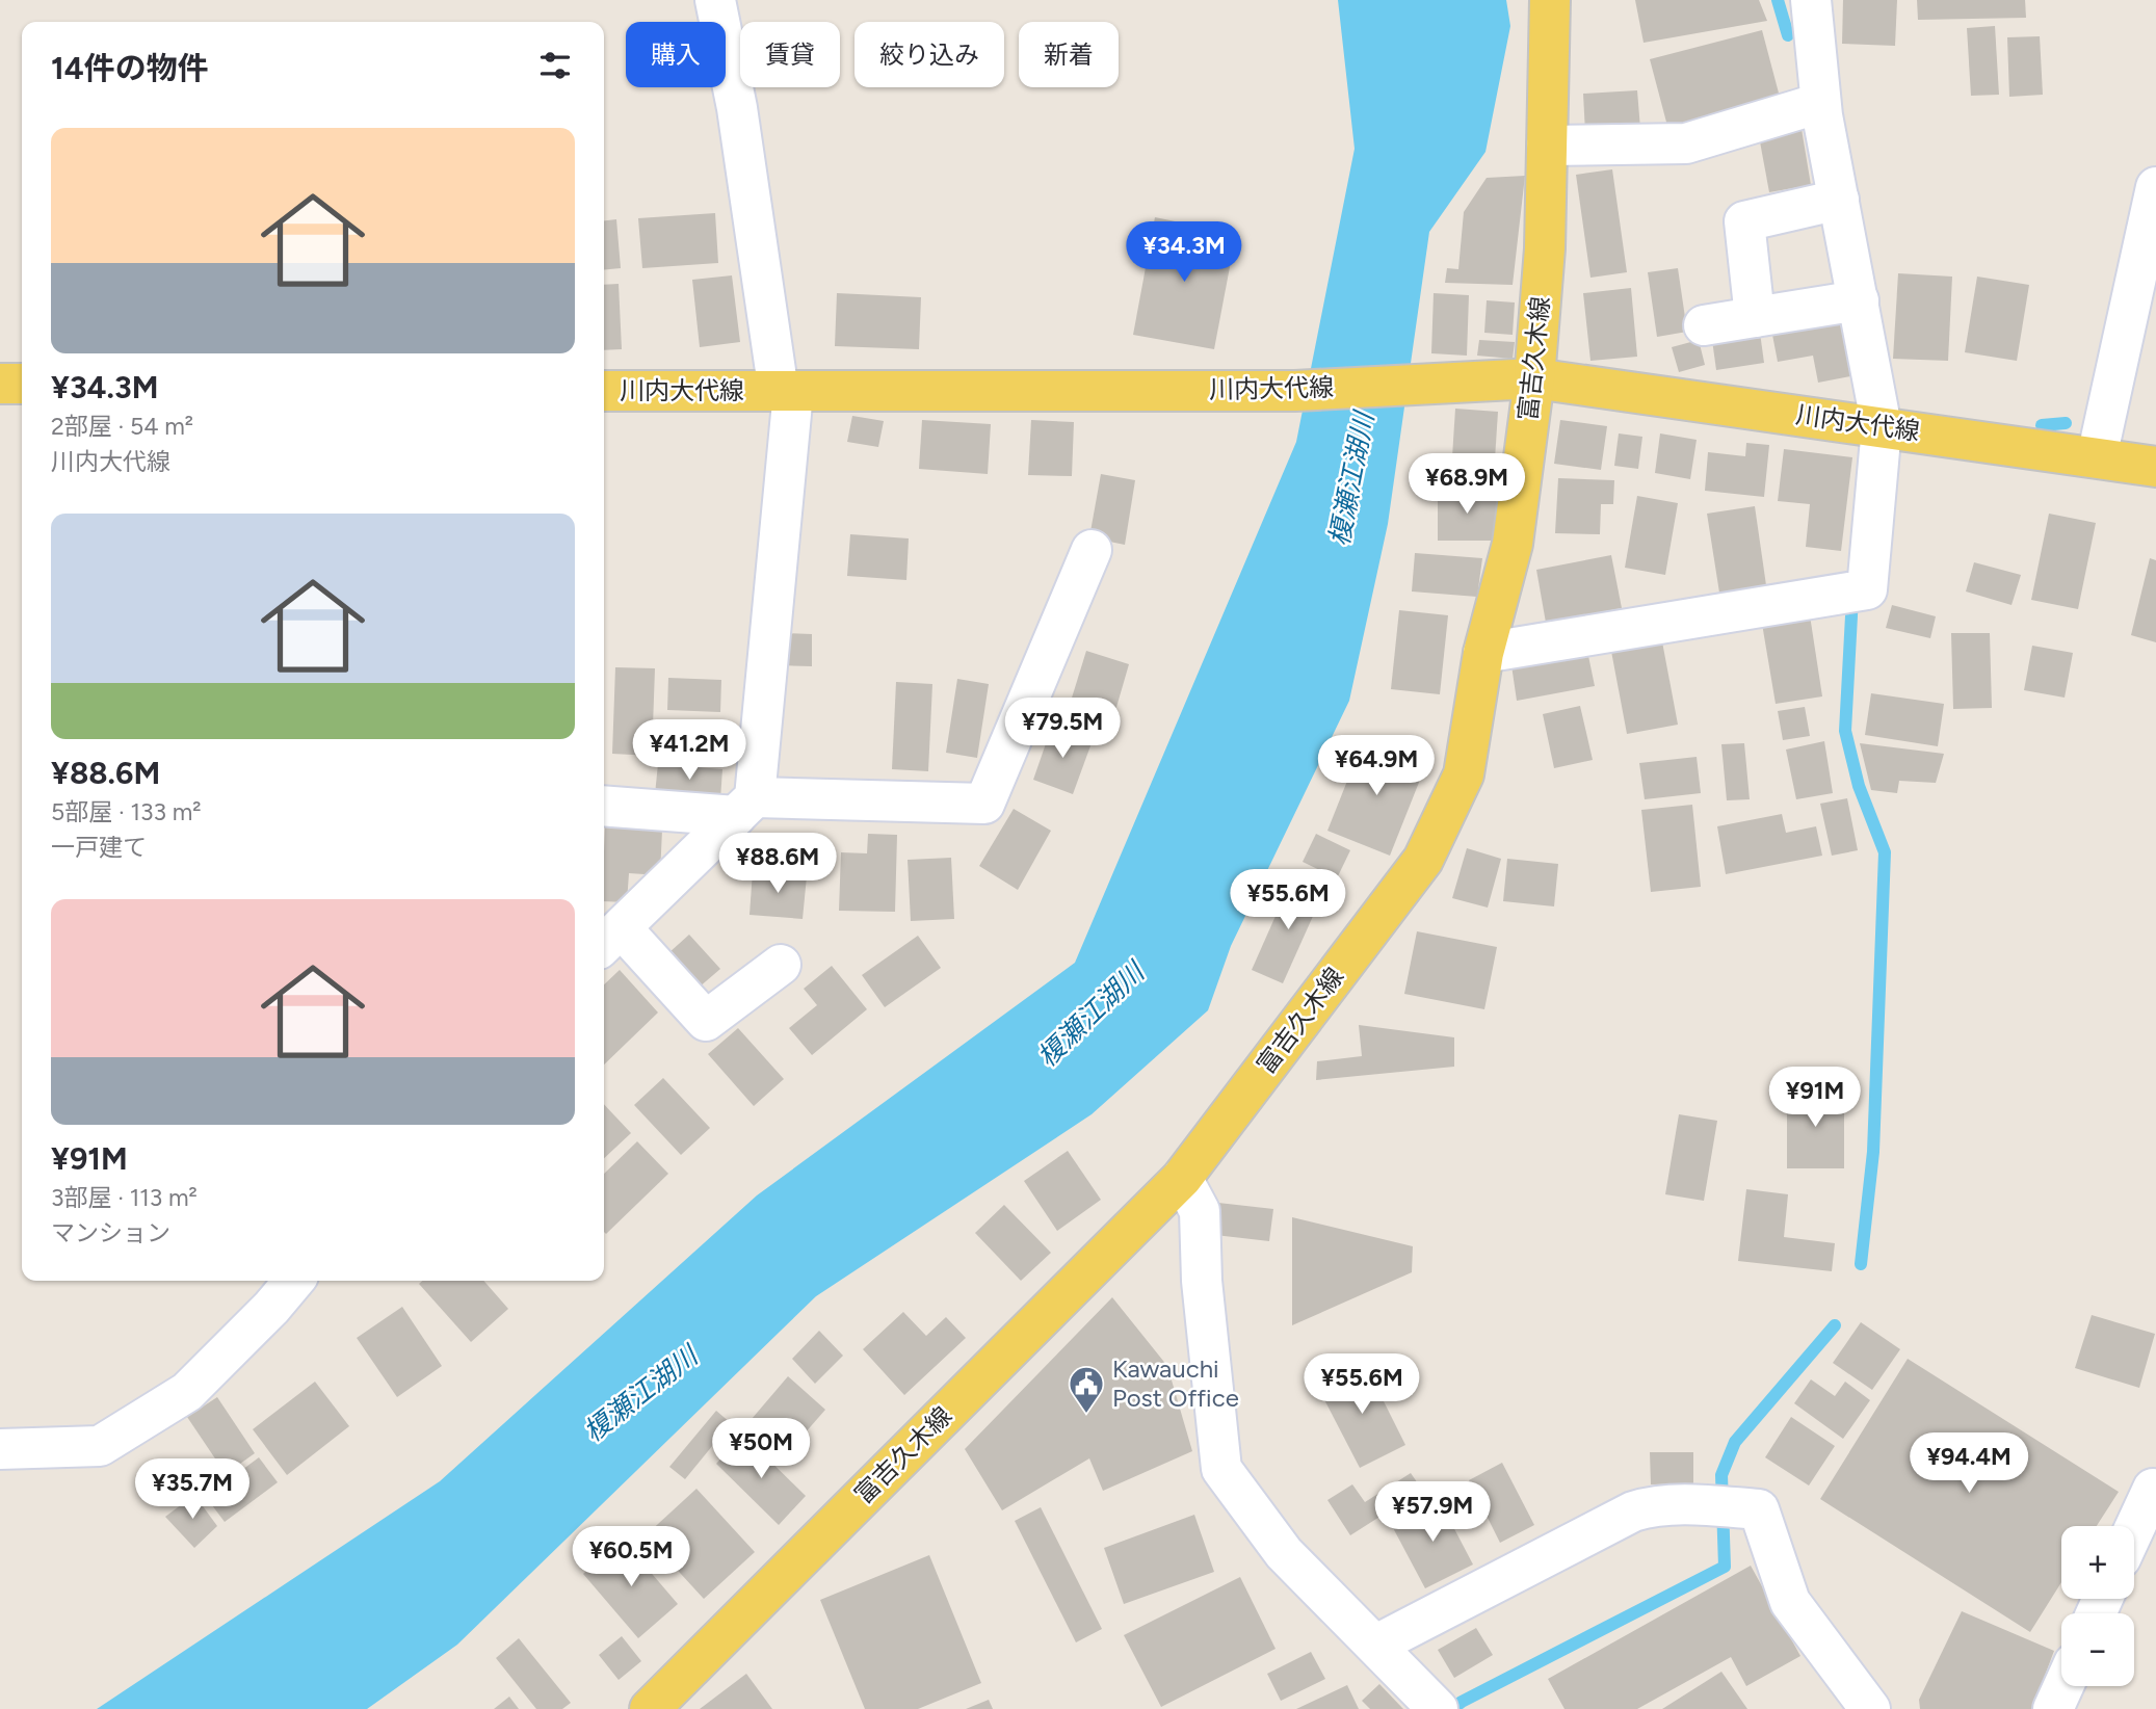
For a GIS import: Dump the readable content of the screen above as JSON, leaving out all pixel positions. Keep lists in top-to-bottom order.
{
  "streets": {
    "main road": ["富吉久木線", "川内大代線"]
  },
  "crossings": [
    ["富吉久木線", "川内大代線"]
  ],
  "water": ["榎瀬江湖川"],
  "places": {
    "public building": ["Kawauchi Post Office"]
  },
  "page": {
    "chip": [
      "購入",
      "賃貸",
      "絞り込み",
      "新着"
    ],
    "heading": "14件の物件",
    "list": [
      {
        "name": "¥34.3M",
        "note": "2部屋 · 54 m² · 川内大代線"
      },
      {
        "name": "¥88.6M",
        "note": "5部屋 · 133 m² · 一戸建て"
      },
      {
        "name": "¥91M",
        "note": "3部屋 · 113 m² · マンション"
      }
    ],
    "price": [
      "¥34.3M",
      "¥68.9M",
      "¥79.5M",
      "¥41.2M",
      "¥64.9M",
      "¥88.6M",
      "¥55.6M",
      "¥91M",
      "¥55.6M",
      "¥50M",
      "¥94.4M",
      "¥35.7M",
      "¥57.9M",
      "¥60.5M"
    ],
    "map_buttons": ["+", "−"]
  }
}
